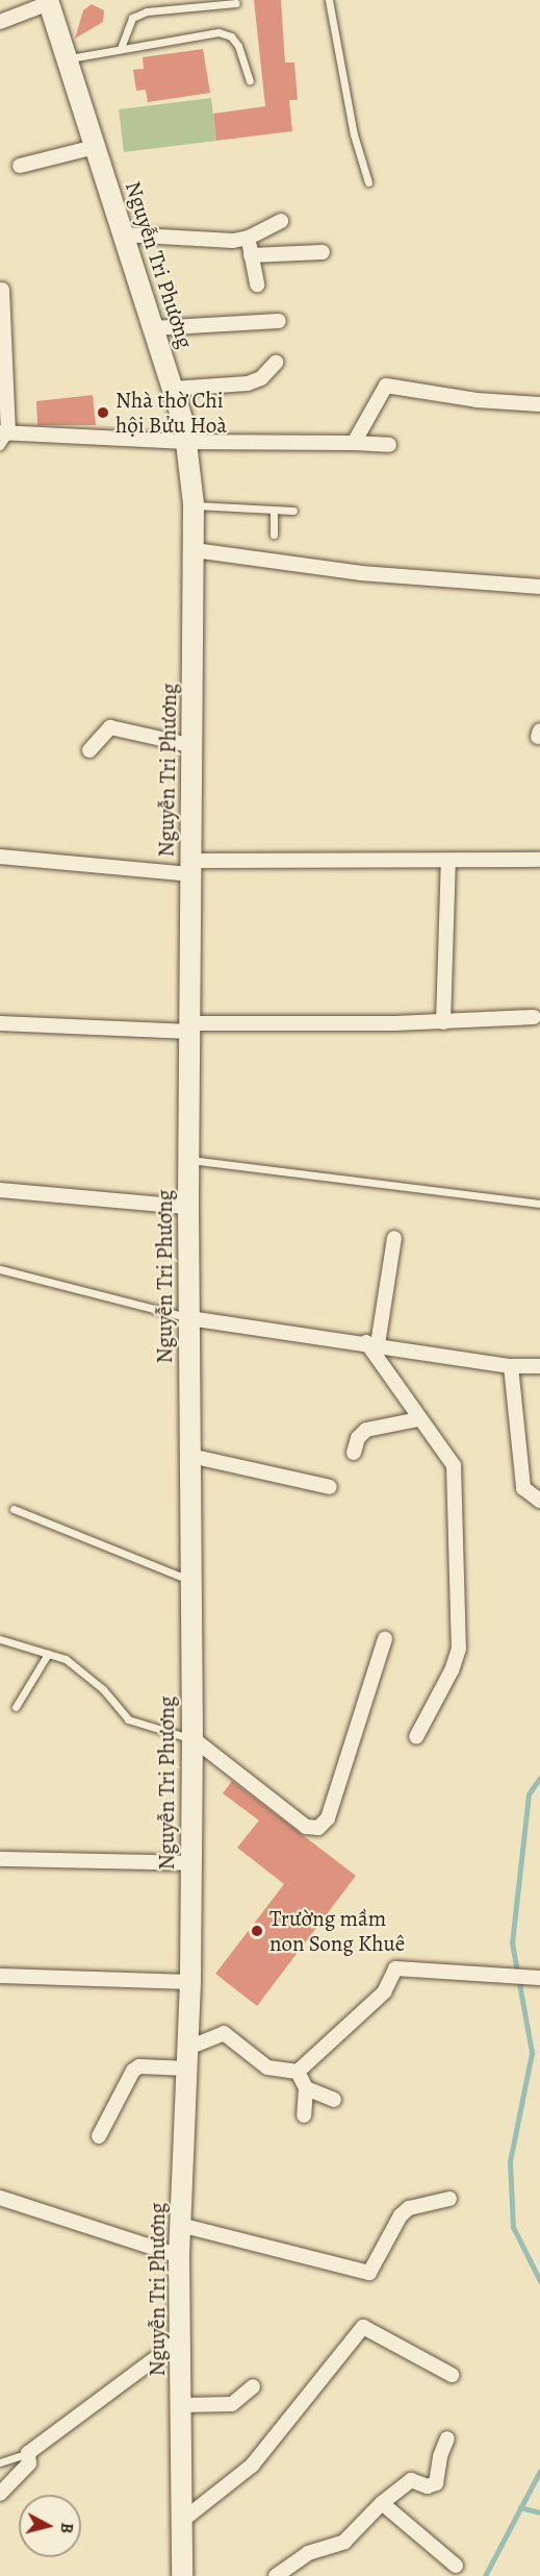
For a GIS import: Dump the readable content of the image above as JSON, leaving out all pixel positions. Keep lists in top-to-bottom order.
{
  "streets": {
    "main road": ["Nguyễn Tri Phương"]
  },
  "places": ["Nhà thờ Chi hội Bửu Hoà", "Trường mầm non Song Khuê"],
  "north": "right"
}
